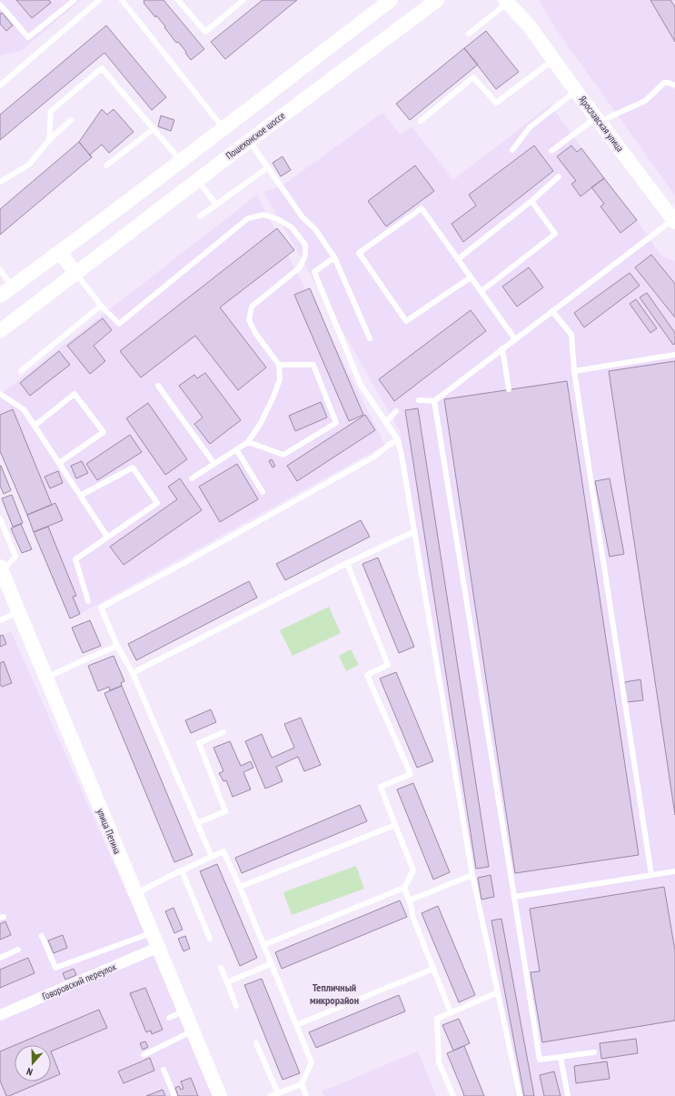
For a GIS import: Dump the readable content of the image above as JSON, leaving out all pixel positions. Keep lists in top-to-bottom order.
{
  "streets": {
    "main road": ["Ярославская улица", "Пошехонское шоссе", "улица Петина"],
    "street": ["Говоровский переулок"]
  },
  "crossings": [
    ["улица Петина", "Говоровский переулок"]
  ],
  "districts": ["Тепличный микрорайон"],
  "north": "bottom"
}
